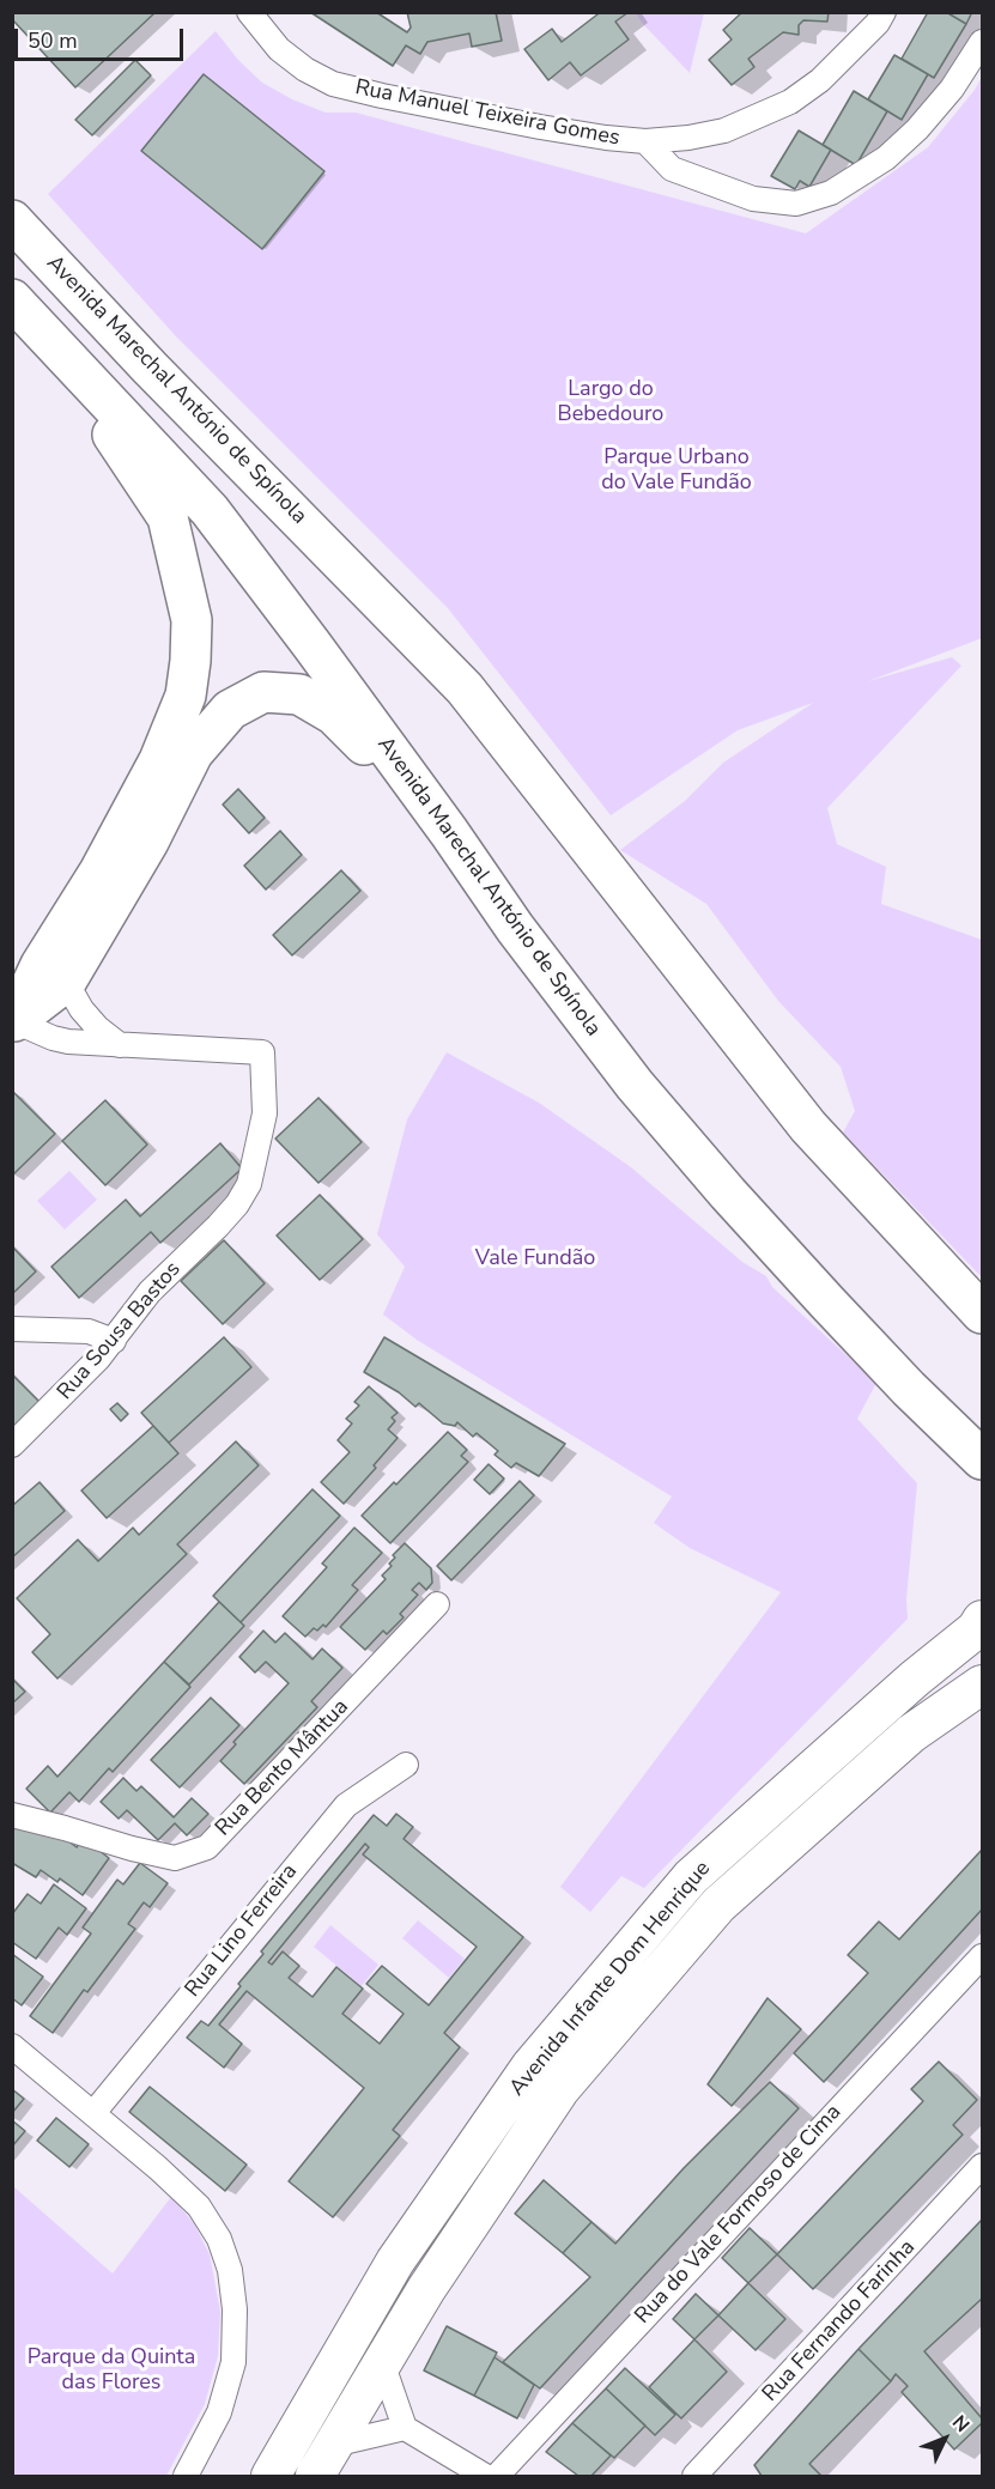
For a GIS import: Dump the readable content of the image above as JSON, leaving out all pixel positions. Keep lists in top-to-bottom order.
{
  "streets": {
    "highway": ["Avenida Marechal António de Spínola"],
    "main road": ["Avenida Infante Dom Henrique"],
    "street": [
      "Rua Manuel Teixeira Gomes",
      "Rua Sousa Bastos",
      "Rua Bento Mântua",
      "Rua Lino Ferreira",
      "Rua do Vale Formoso de Cima",
      "Rua Fernando Farinha"
    ]
  },
  "parks": [
    "Largo do Bebedouro",
    "Parque Urbano do Vale Fundão",
    "Vale Fundão",
    "Parque da Quinta das Flores"
  ],
  "scale_bar": "50 m",
  "north": "top right"
}
